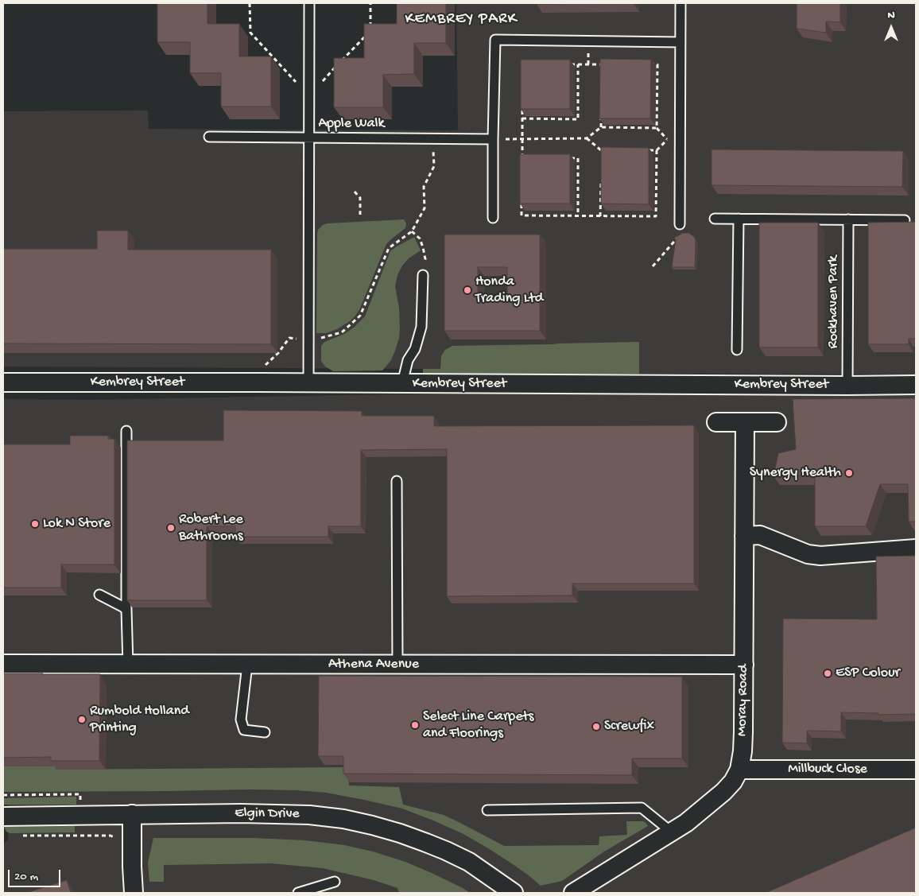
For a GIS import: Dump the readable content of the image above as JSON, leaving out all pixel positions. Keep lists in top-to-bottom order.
{
  "streets": {
    "street": [
      "Kembrey Street",
      "Athena Avenue",
      "Moray Road",
      "Millbuck Close",
      "Elgin Drive"
    ],
    "lane": ["Apple Walk", "Rockhaven Park"]
  },
  "crossings": [
    ["Rockhaven Park", "Kembrey Street"],
    ["Athena Avenue", "Moray Road"],
    ["Moray Road", "Millbuck Close"]
  ],
  "districts": ["KEMBREY PARK"],
  "places": [
    "Honda Trading Ltd",
    "Synergy Health",
    "Lok N Store",
    "Robert Lee Bathrooms",
    "ESP Colour",
    "Rumbold Holland Printing",
    "Select Line Carpets and Floorings",
    "Screwfix"
  ],
  "scale_bar": "20 m",
  "north": "top"
}
